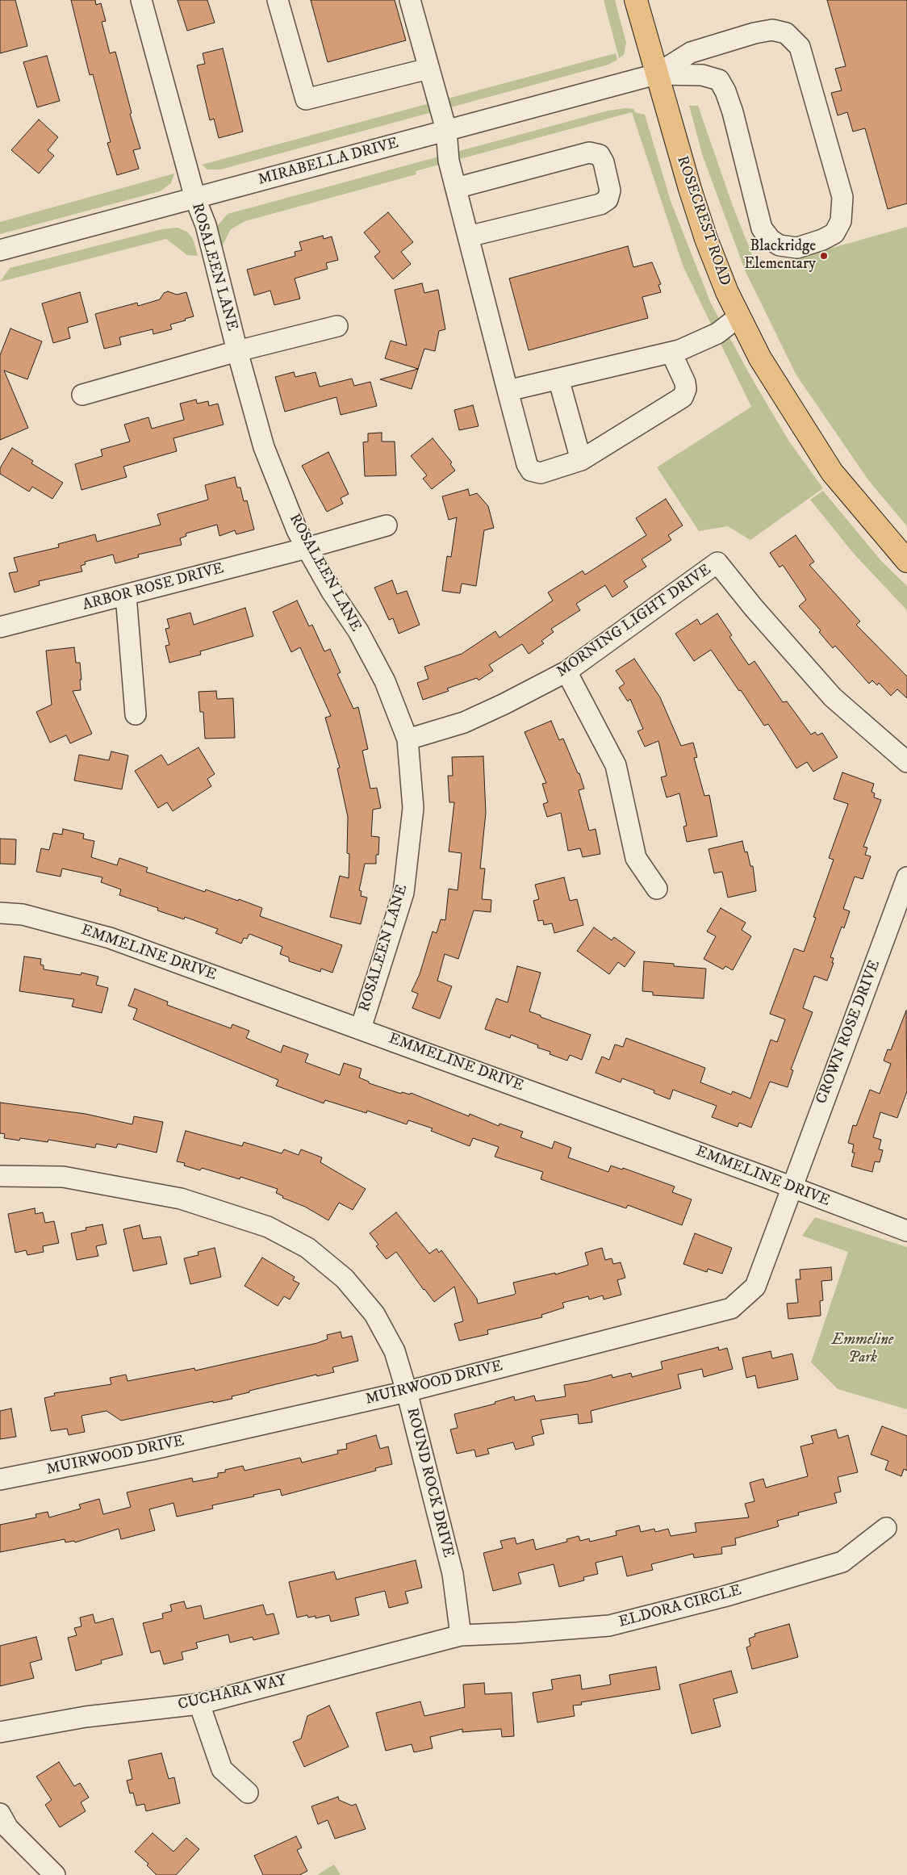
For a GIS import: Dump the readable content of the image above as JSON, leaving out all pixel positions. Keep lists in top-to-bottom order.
{
  "streets": {
    "main road": ["ROSECREST ROAD"],
    "street": [
      "MIRABELLA DRIVE",
      "ROSALEEN LANE",
      "ARBOR ROSE DRIVE",
      "MORNING LIGHT DRIVE",
      "EMMELINE DRIVE",
      "CROWN ROSE DRIVE",
      "MUIRWOOD DRIVE",
      "ROUND ROCK DRIVE",
      "ELDORA CIRCLE",
      "CUCHARA WAY"
    ]
  },
  "crossings": [
    ["MIRABELLA DRIVE", "ROSECREST ROAD"],
    ["MIRABELLA DRIVE", "ROSALEEN LANE"],
    ["ROSALEEN LANE", "ARBOR ROSE DRIVE"],
    ["ROSALEEN LANE", "MORNING LIGHT DRIVE"],
    ["ROSALEEN LANE", "EMMELINE DRIVE"],
    ["EMMELINE DRIVE", "CROWN ROSE DRIVE"],
    ["EMMELINE DRIVE", "MUIRWOOD DRIVE"],
    ["CROWN ROSE DRIVE", "MUIRWOOD DRIVE"],
    ["MUIRWOOD DRIVE", "ROUND ROCK DRIVE"],
    ["ROUND ROCK DRIVE", "ELDORA CIRCLE"],
    ["ROUND ROCK DRIVE", "CUCHARA WAY"],
    ["ELDORA CIRCLE", "CUCHARA WAY"]
  ],
  "parks": ["Emmeline Park"],
  "places": ["Blackridge Elementary"]
}
